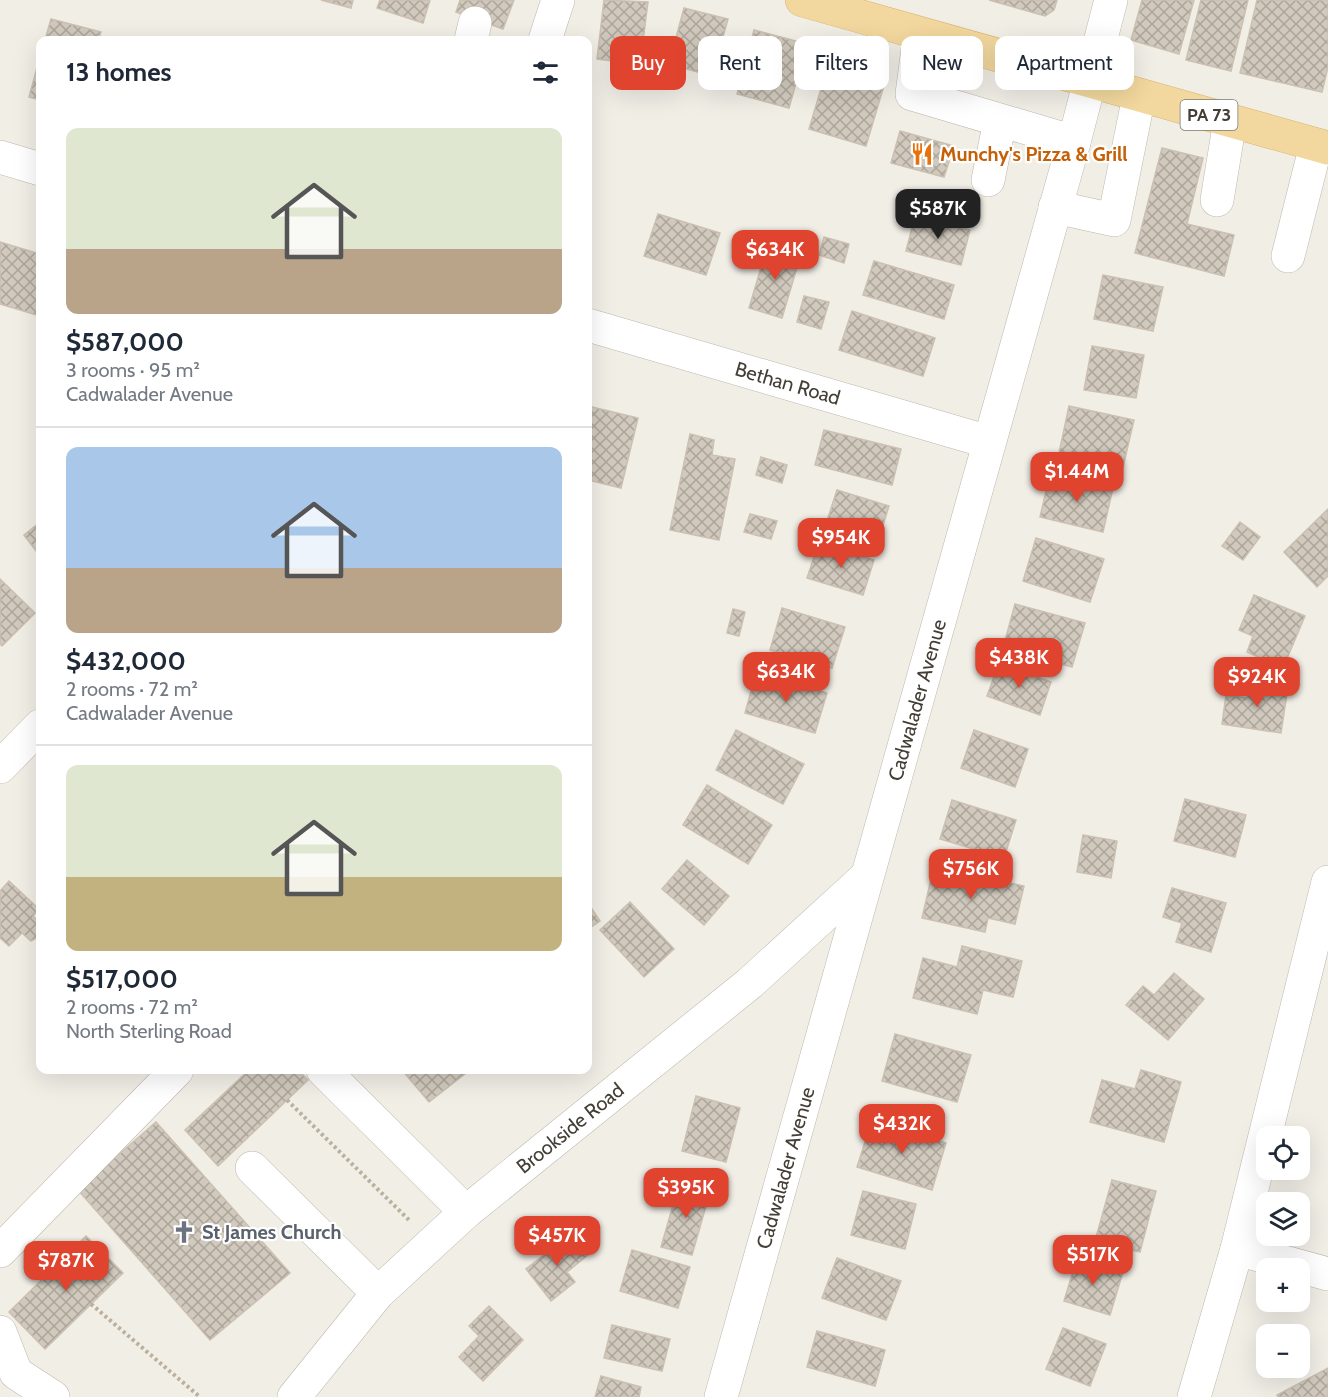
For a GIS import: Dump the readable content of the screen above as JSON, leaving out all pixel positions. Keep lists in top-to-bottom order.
{
  "streets": {
    "main road": ["PA 73"],
    "street": ["Bethan Road", "Cadwalader Avenue", "Brookside Road"]
  },
  "crossings": [
    ["Bethan Road", "Cadwalader Avenue"],
    ["Cadwalader Avenue", "Brookside Road"]
  ],
  "places": {
    "restaurant": ["Munchy's Pizza & Grill"],
    "church": ["St James Church"]
  },
  "page": {
    "chip": [
      "Buy",
      "Rent",
      "Filters",
      "New",
      "Apartment"
    ],
    "heading": "13 homes",
    "list": [
      {
        "name": "$587,000",
        "note": "3 rooms · 95 m² · Cadwalader Avenue"
      },
      {
        "name": "$432,000",
        "note": "2 rooms · 72 m² · Cadwalader Avenue"
      },
      {
        "name": "$517,000",
        "note": "2 rooms · 72 m² · North Sterling Road"
      }
    ],
    "price": [
      "$587K",
      "$634K",
      "$1.44M",
      "$954K",
      "$438K",
      "$634K",
      "$924K",
      "$756K",
      "$432K",
      "$395K",
      "$457K",
      "$517K",
      "$787K"
    ],
    "map_buttons": ["+", "−"]
  }
}
